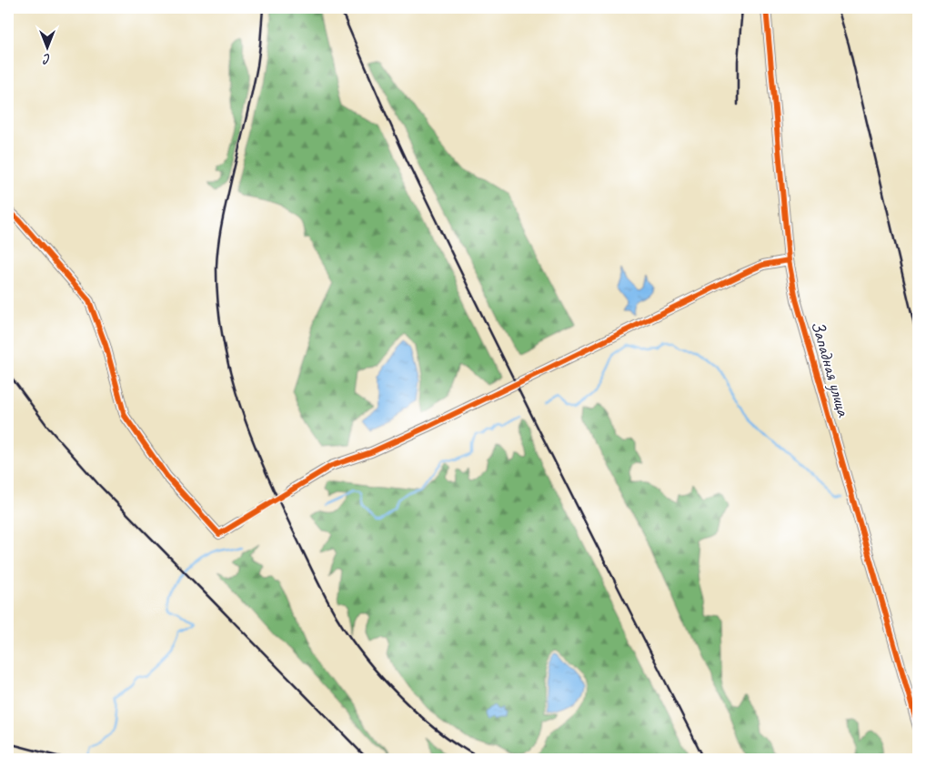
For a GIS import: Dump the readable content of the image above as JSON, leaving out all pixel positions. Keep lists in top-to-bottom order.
{
  "streets": {
    "street": ["Западная улица"]
  },
  "north": "bottom"
}
